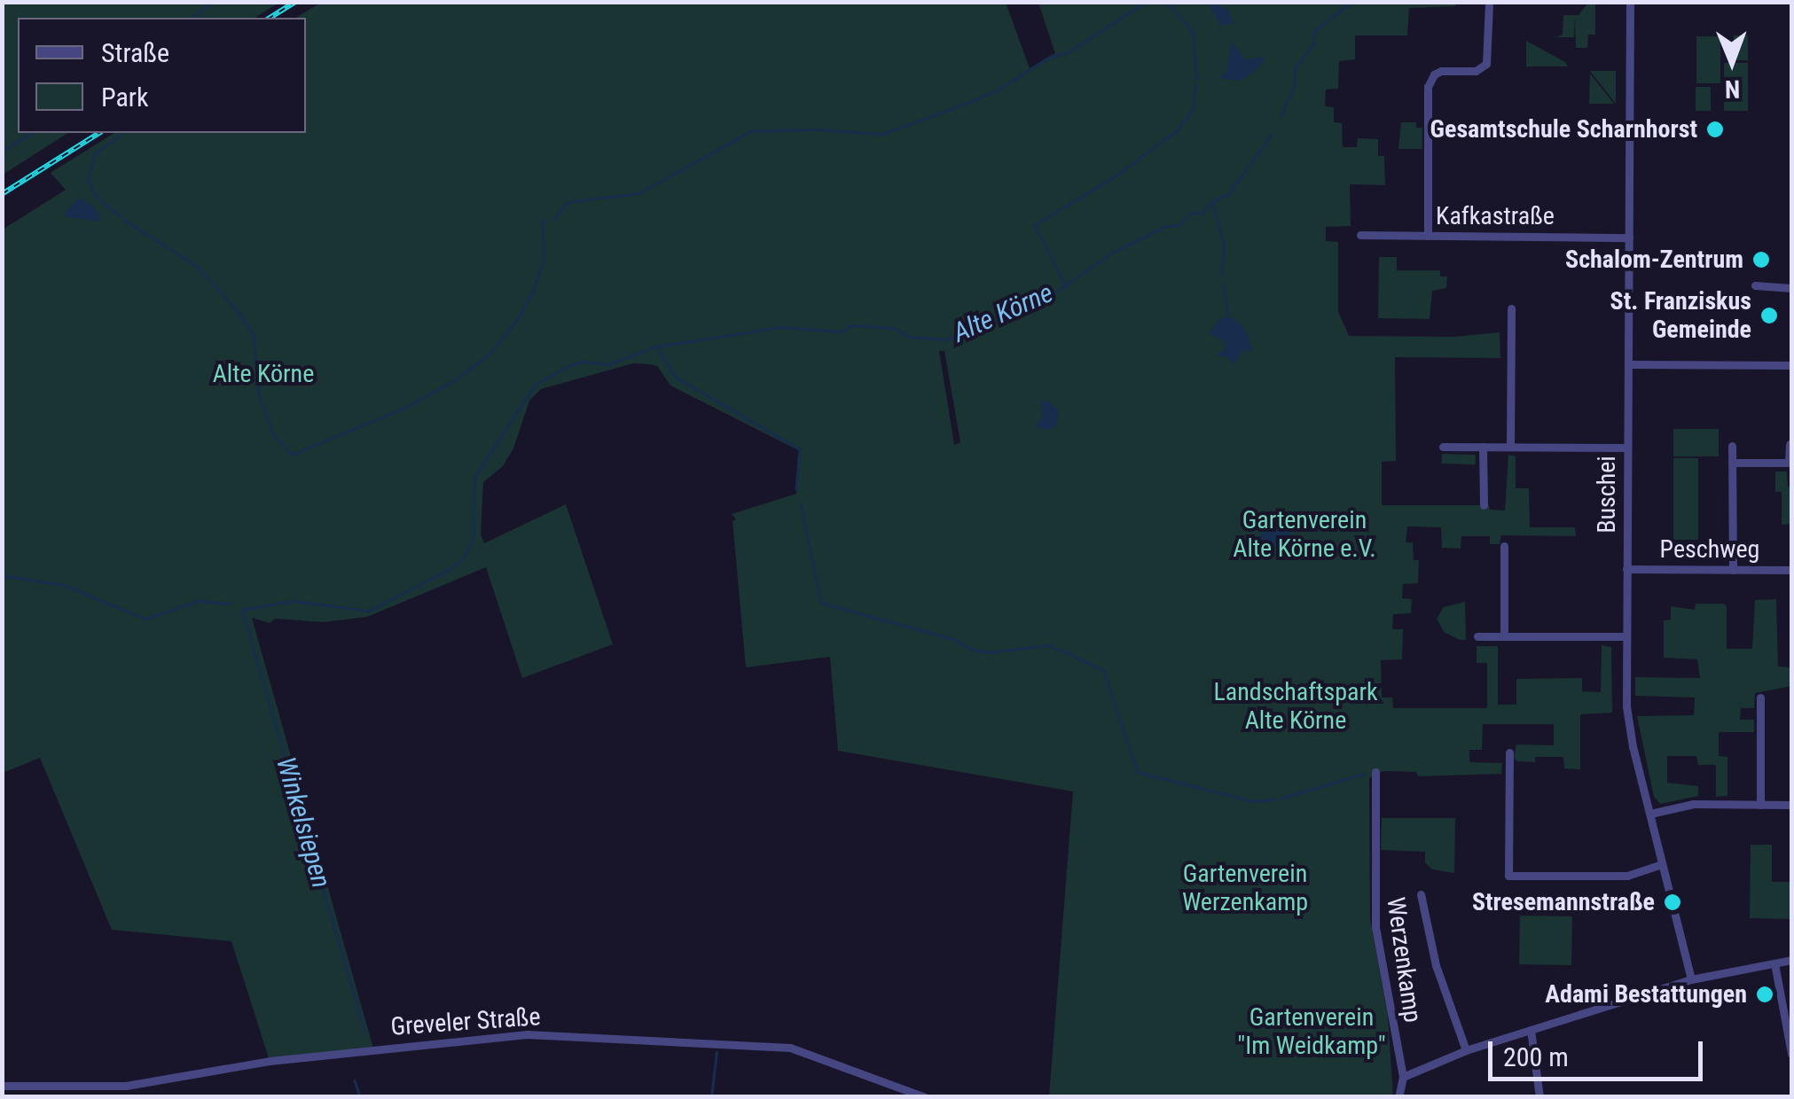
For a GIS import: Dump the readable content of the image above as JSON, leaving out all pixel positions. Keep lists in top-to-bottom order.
{
  "streets": {
    "street": [
      "Kafkastraße",
      "Buschei",
      "Peschweg",
      "Werzenkamp",
      "Greveler Straße"
    ]
  },
  "crossings": [
    ["Kafkastraße", "Buschei"],
    ["Buschei", "Peschweg"]
  ],
  "water": ["Alte Körne", "Winkelsiepen"],
  "parks": [
    "Alte Körne",
    "Gartenverein Alte Körne e.V.",
    "Landschaftspark Alte Körne",
    "Gartenverein Werzenkamp",
    "Gartenverein \"Im Weidkamp\""
  ],
  "places": [
    "Gesamtschule Scharnhorst",
    "Schalom-Zentrum",
    "St. Franziskus Gemeinde",
    "Stresemannstraße",
    "Adami Bestattungen"
  ],
  "legend": ["Straße", "Park"],
  "scale_bar": "200 m",
  "north": "bottom"
}
